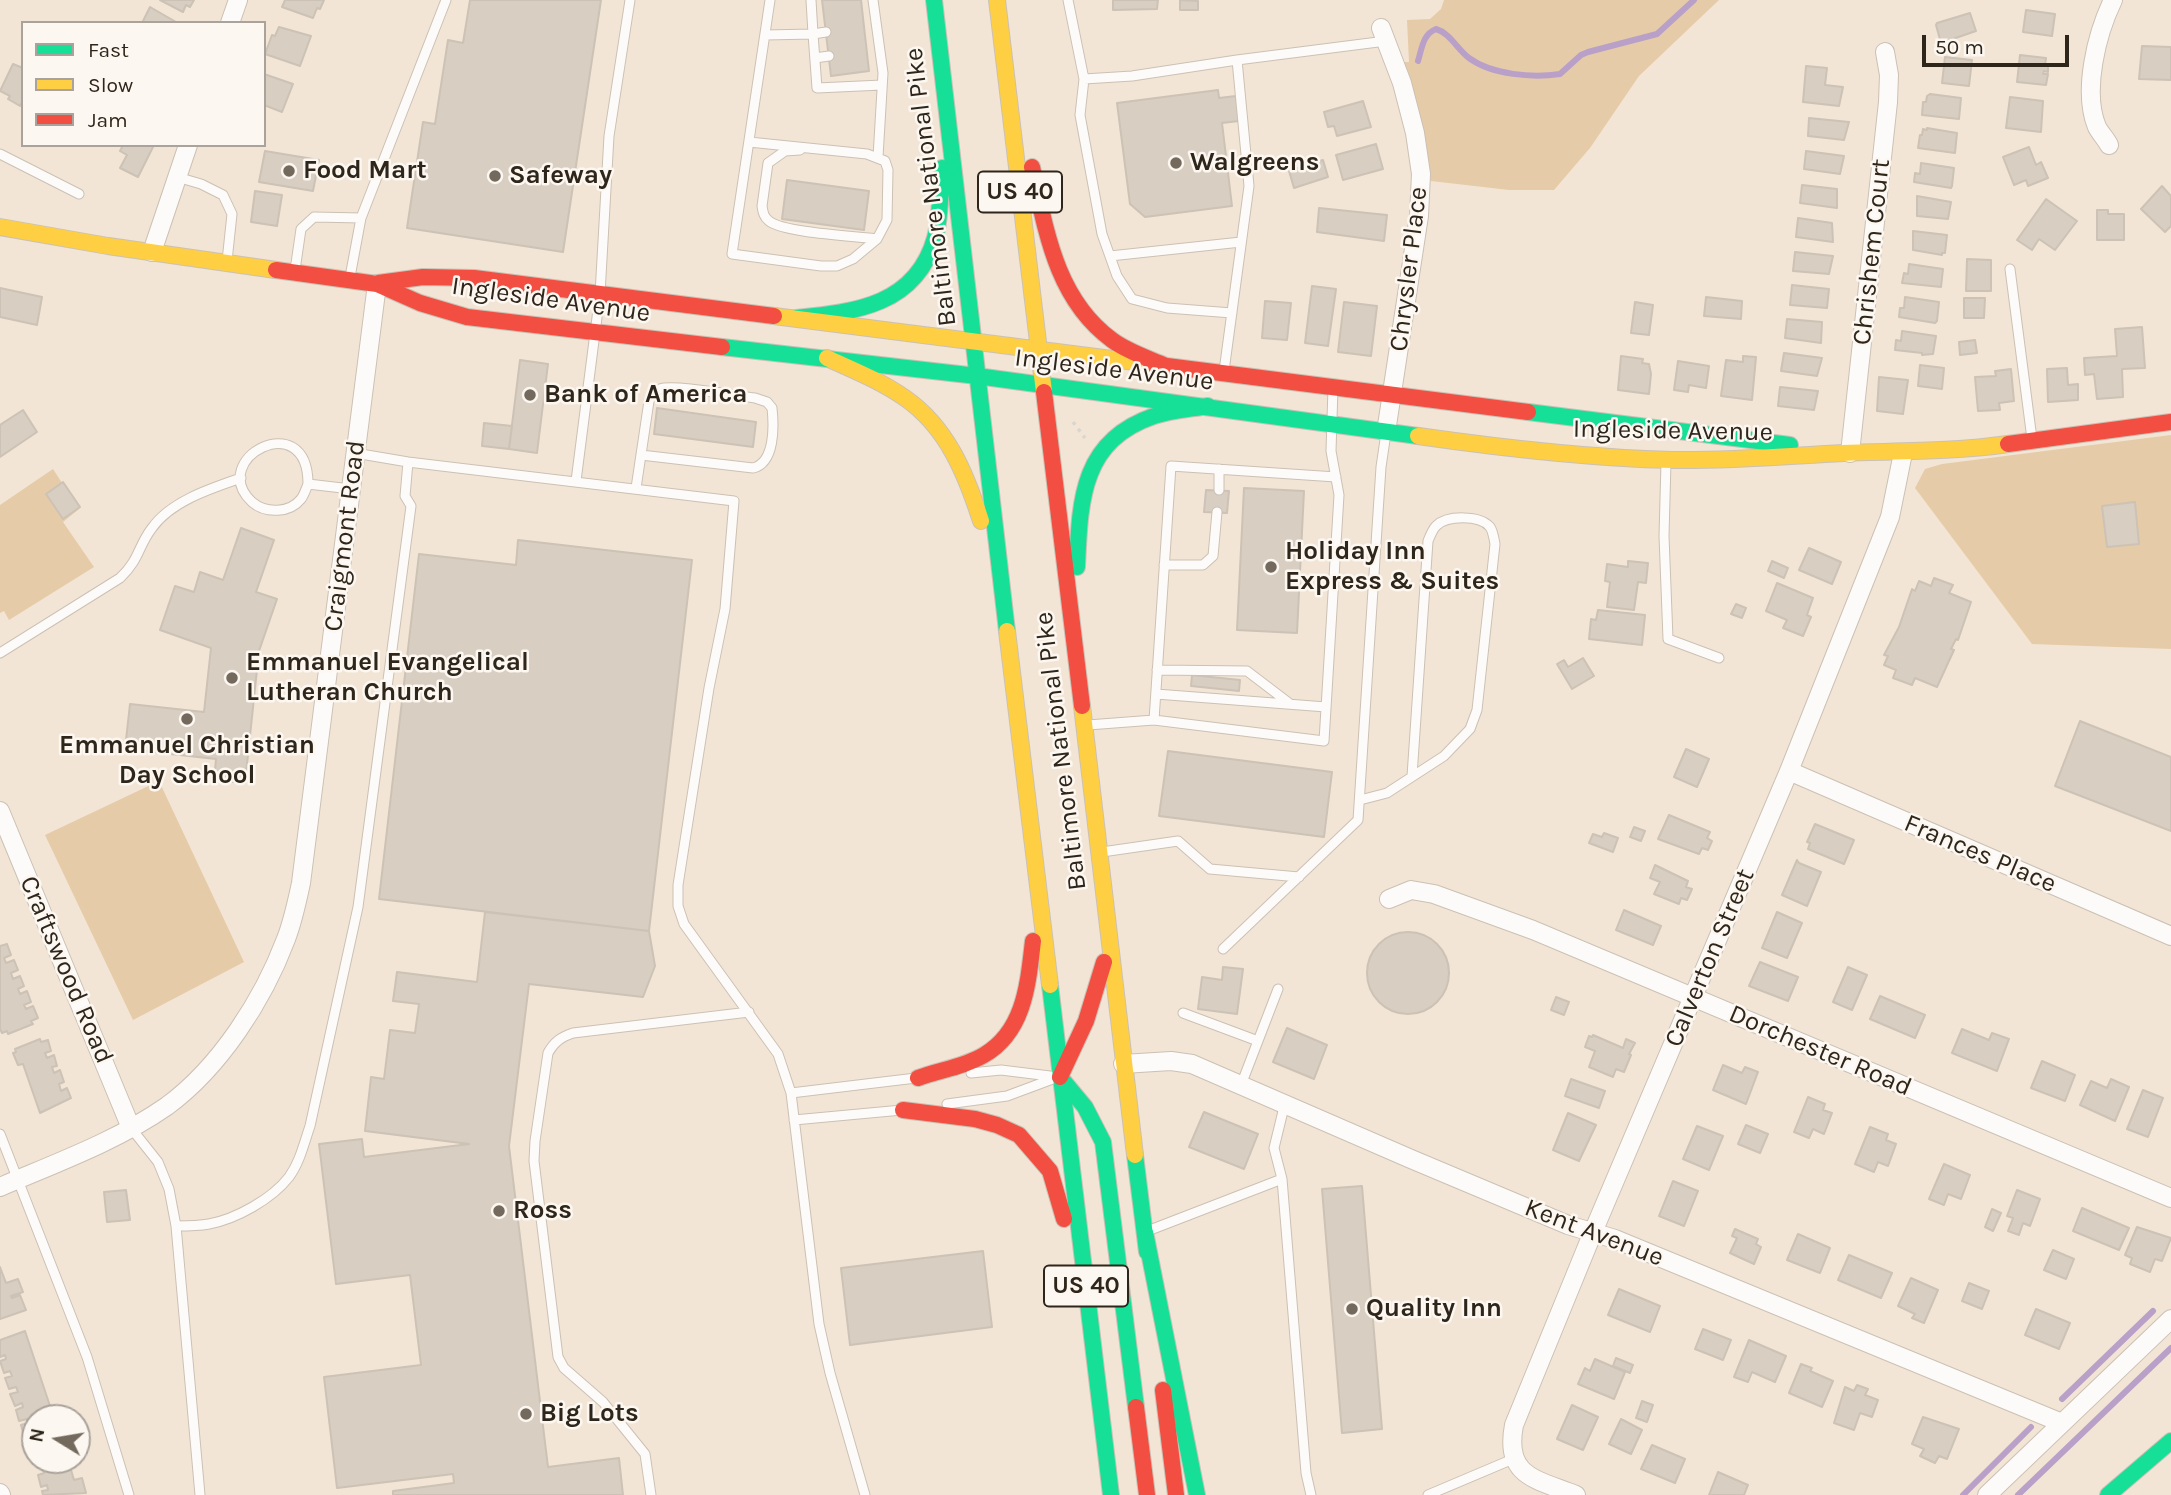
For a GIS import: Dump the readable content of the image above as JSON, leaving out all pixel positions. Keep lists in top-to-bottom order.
{
  "streets": {
    "main road": ["Baltimore National Pike", "US 40", "Ingleside Avenue"],
    "street": [
      "Chrishem Court",
      "Chrysler Place",
      "Craigmont Road",
      "Frances Place",
      "Calverton Street",
      "Craftswood Road",
      "Dorchester Road",
      "Kent Avenue"
    ]
  },
  "crossings": [
    ["Baltimore National Pike", "Ingleside Avenue"],
    ["Baltimore National Pike", "Kent Avenue"],
    ["Chrishem Court", "Ingleside Avenue"],
    ["Chrysler Place", "Ingleside Avenue"],
    ["Ingleside Avenue", "Craigmont Road"],
    ["Ingleside Avenue", "Calverton Street"],
    ["Craigmont Road", "Craftswood Road"],
    ["Frances Place", "Calverton Street"],
    ["Calverton Street", "Dorchester Road"],
    ["Calverton Street", "Kent Avenue"]
  ],
  "places": [
    "Walgreens",
    "Food Mart",
    "Safeway",
    "Bank of America",
    "Holiday Inn Express & Suites",
    "Emmanuel Evangelical Lutheran Church",
    "Emmanuel Christian Day School",
    "Ross",
    "Quality Inn",
    "Big Lots"
  ],
  "legend": ["Fast", "Slow", "Jam"],
  "scale_bar": "50 m",
  "north": "left"
}
